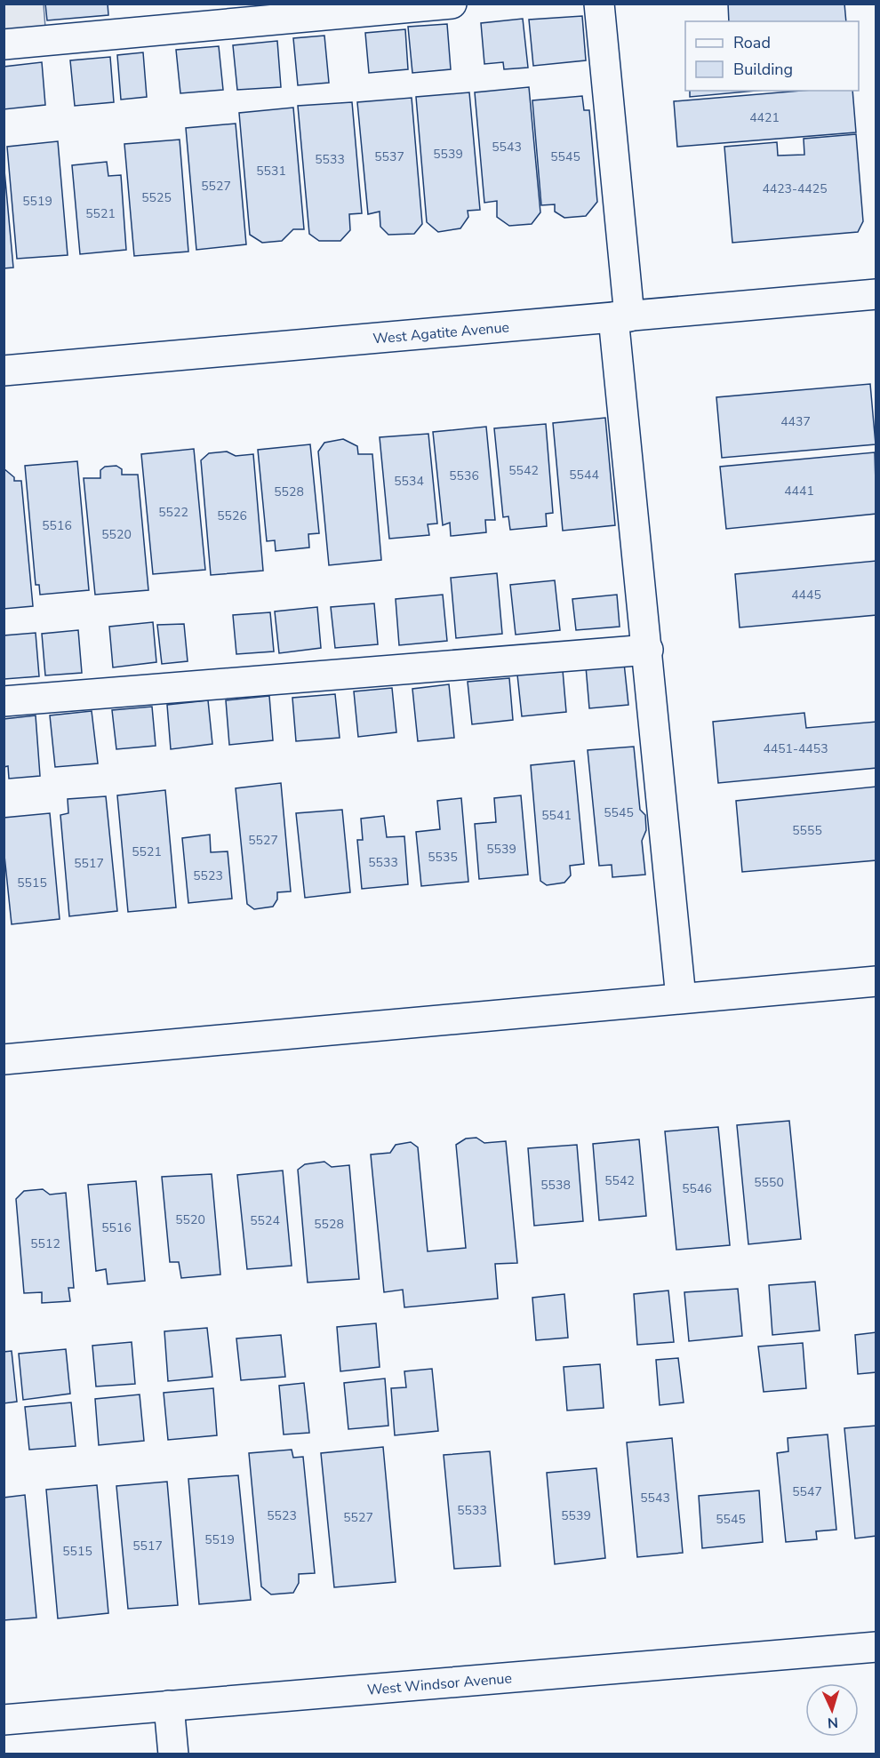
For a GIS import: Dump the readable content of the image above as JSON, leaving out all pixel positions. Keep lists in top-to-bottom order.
{
  "streets": {
    "street": ["West Agatite Avenue", "West Windsor Avenue"]
  },
  "house_numbers": [
    "4421",
    "5543",
    "5539",
    "5537",
    "5545",
    "5533",
    "5531",
    "5527",
    "4423-4425",
    "5525",
    "5519",
    "5521",
    "4437",
    "5542",
    "5544",
    "5536",
    "5534",
    "4441",
    "5528",
    "5522",
    "5526",
    "5516",
    "5520",
    "4445",
    "4451-4453",
    "5545",
    "5541",
    "5555",
    "5527",
    "5539",
    "5521",
    "5535",
    "5533",
    "5517",
    "5523",
    "5515",
    "5542",
    "5550",
    "5538",
    "5546",
    "5520",
    "5524",
    "5528",
    "5516",
    "5512",
    "5547",
    "5543",
    "5533",
    "5523",
    "5539",
    "5527",
    "5545",
    "5519",
    "5517",
    "5515"
  ],
  "legend": ["Road", "Building"],
  "north": "bottom"
}
